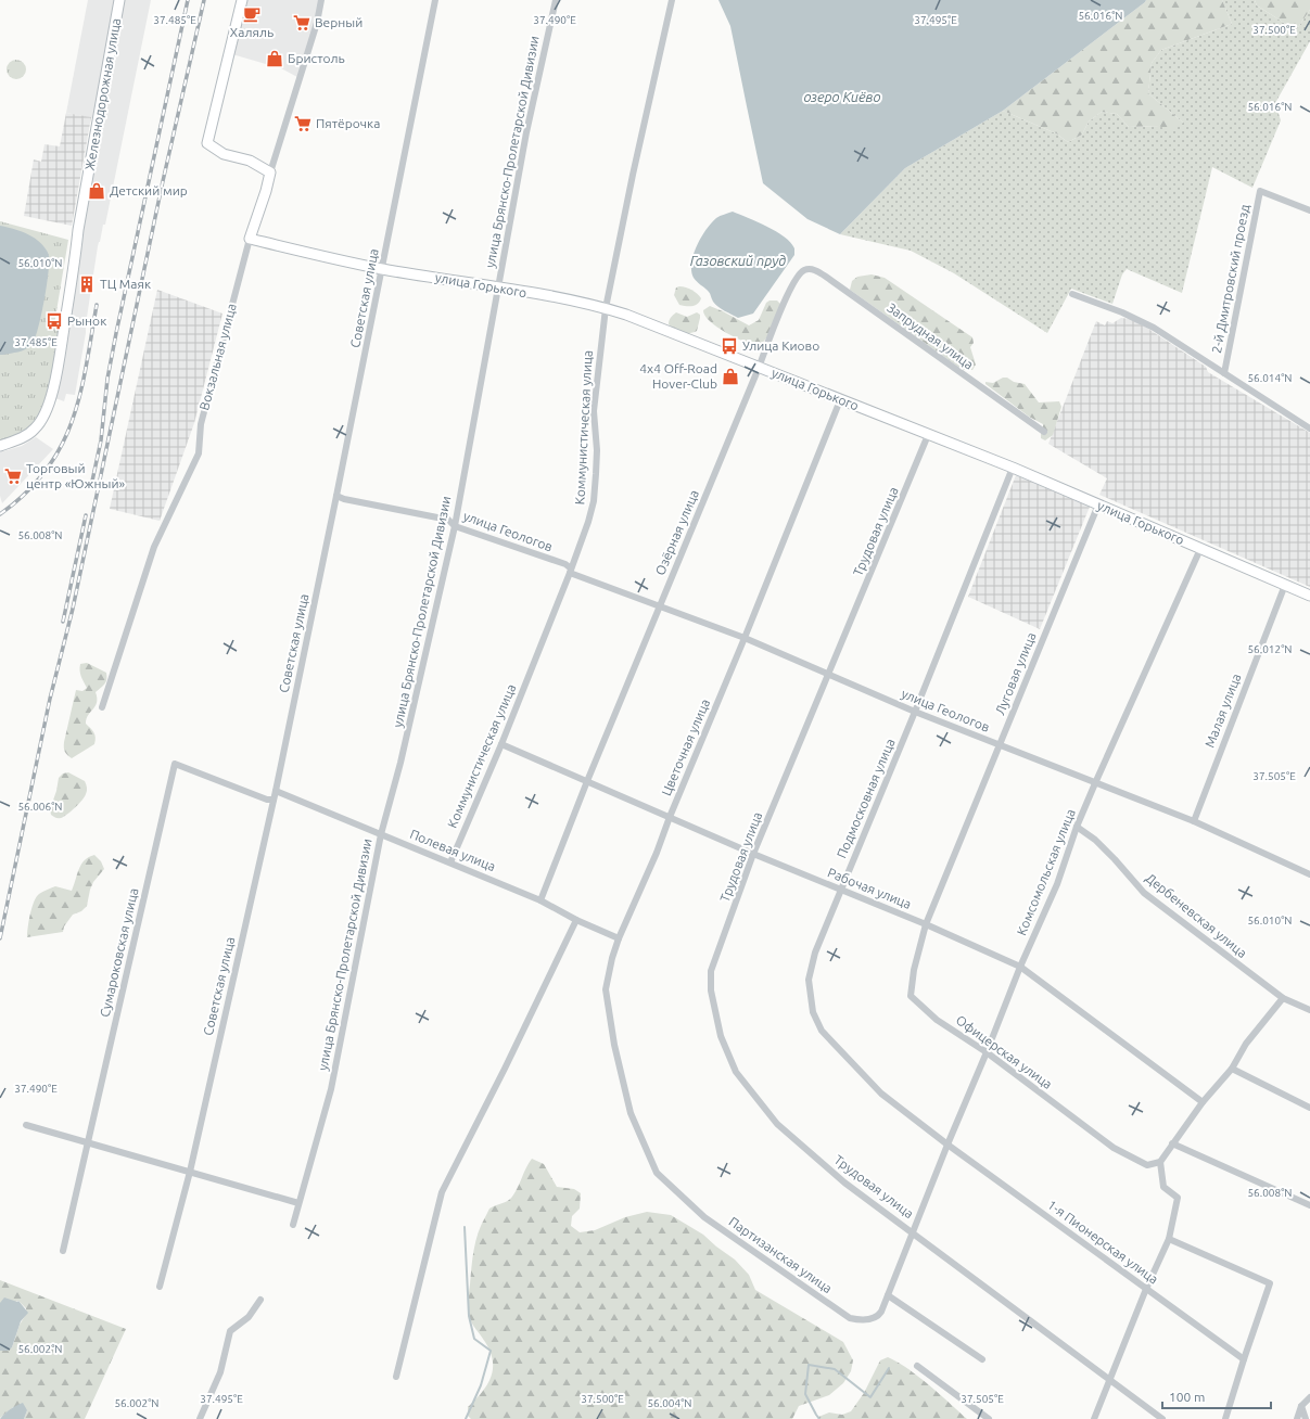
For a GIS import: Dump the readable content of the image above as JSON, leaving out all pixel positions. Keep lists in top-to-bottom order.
{
  "streets": {
    "street": [
      "Железнодорожная улица",
      "улица Брянско-Пролетарской Дивизии",
      "2-й Дмитровский проезд",
      "улица Горького",
      "Советская улица",
      "Запрудная улица",
      "Вокзальная улица",
      "Коммунистическая улица",
      "улица Геологов",
      "Трудовая улица",
      "Озёрная улица",
      "Луговая улица",
      "Малая улица",
      "Цветочная улица",
      "Подмосковная улица",
      "Полевая улица",
      "Комсомольская улица",
      "Рабочая улица",
      "Дербеневская улица",
      "Сумароковская улица",
      "Офицерская улица",
      "1-я Пионерская улица",
      "Партизанская улица"
    ]
  },
  "crossings": [
    ["улица Брянско-Пролетарской Дивизии", "улица Горького"],
    ["улица Брянско-Пролетарской Дивизии", "улица Геологов"],
    ["улица Брянско-Пролетарской Дивизии", "Полевая улица"],
    ["улица Горького", "Советская улица"],
    ["улица Горького", "Вокзальная улица"],
    ["улица Горького", "Коммунистическая улица"],
    ["улица Горького", "Трудовая улица"],
    ["улица Горького", "Озёрная улица"],
    ["улица Горького", "Луговая улица"],
    ["улица Горького", "Малая улица"],
    ["улица Горького", "Цветочная улица"],
    ["улица Горького", "Подмосковная улица"],
    ["улица Горького", "Комсомольская улица"],
    ["Советская улица", "улица Геологов"],
    ["Советская улица", "Полевая улица"],
    ["Советская улица", "Сумароковская улица"],
    ["Запрудная улица", "Озёрная улица"],
    ["Коммунистическая улица", "улица Геологов"],
    ["Коммунистическая улица", "Полевая улица"],
    ["Коммунистическая улица", "Рабочая улица"],
    ["улица Геологов", "Трудовая улица"],
    ["улица Геологов", "Озёрная улица"],
    ["улица Геологов", "Луговая улица"],
    ["улица Геологов", "Малая улица"],
    ["улица Геологов", "Цветочная улица"],
    ["улица Геологов", "Подмосковная улица"],
    ["улица Геологов", "Комсомольская улица"],
    ["Трудовая улица", "Комсомольская улица"],
    ["Трудовая улица", "Рабочая улица"],
    ["Трудовая улица", "Партизанская улица"],
    ["Озёрная улица", "Полевая улица"],
    ["Озёрная улица", "Рабочая улица"],
    ["Луговая улица", "Рабочая улица"],
    ["Луговая улица", "Офицерская улица"],
    ["Цветочная улица", "Полевая улица"],
    ["Цветочная улица", "Рабочая улица"],
    ["Цветочная улица", "Партизанская улица"],
    ["Подмосковная улица", "Комсомольская улица"],
    ["Подмосковная улица", "Рабочая улица"],
    ["Подмосковная улица", "1-я Пионерская улица"],
    ["Комсомольская улица", "Рабочая улица"],
    ["Комсомольская улица", "Дербеневская улица"],
    ["Комсомольская улица", "Офицерская улица"],
    ["Комсомольская улица", "1-я Пионерская улица"],
    ["Комсомольская улица", "Партизанская улица"],
    ["Рабочая улица", "Офицерская улица"]
  ],
  "water": ["озеро Киёво", "Газовский пруд"],
  "places": {
    "cafe": ["Халяль"],
    "supermarket": ["Верный", "Пятёрочка", "Торговый центр «Южный»"],
    "shop": ["Бристоль", "Детский мир", "4x4 Off-Road Hover-Club"],
    "building": ["ТЦ Маяк"],
    "bus stop": ["Рынок", "Улица Киово"]
  },
  "scale_bar": "100 m",
  "coordinates": [
    "56.016°N",
    "37.485°E",
    "37.490°E",
    "37.495°E",
    "37.500°E",
    "56.010°N",
    "56.014°N",
    "56.008°N",
    "56.012°N",
    "37.505°E",
    "56.006°N",
    "56.002°N",
    "56.004°N"
  ]
}
